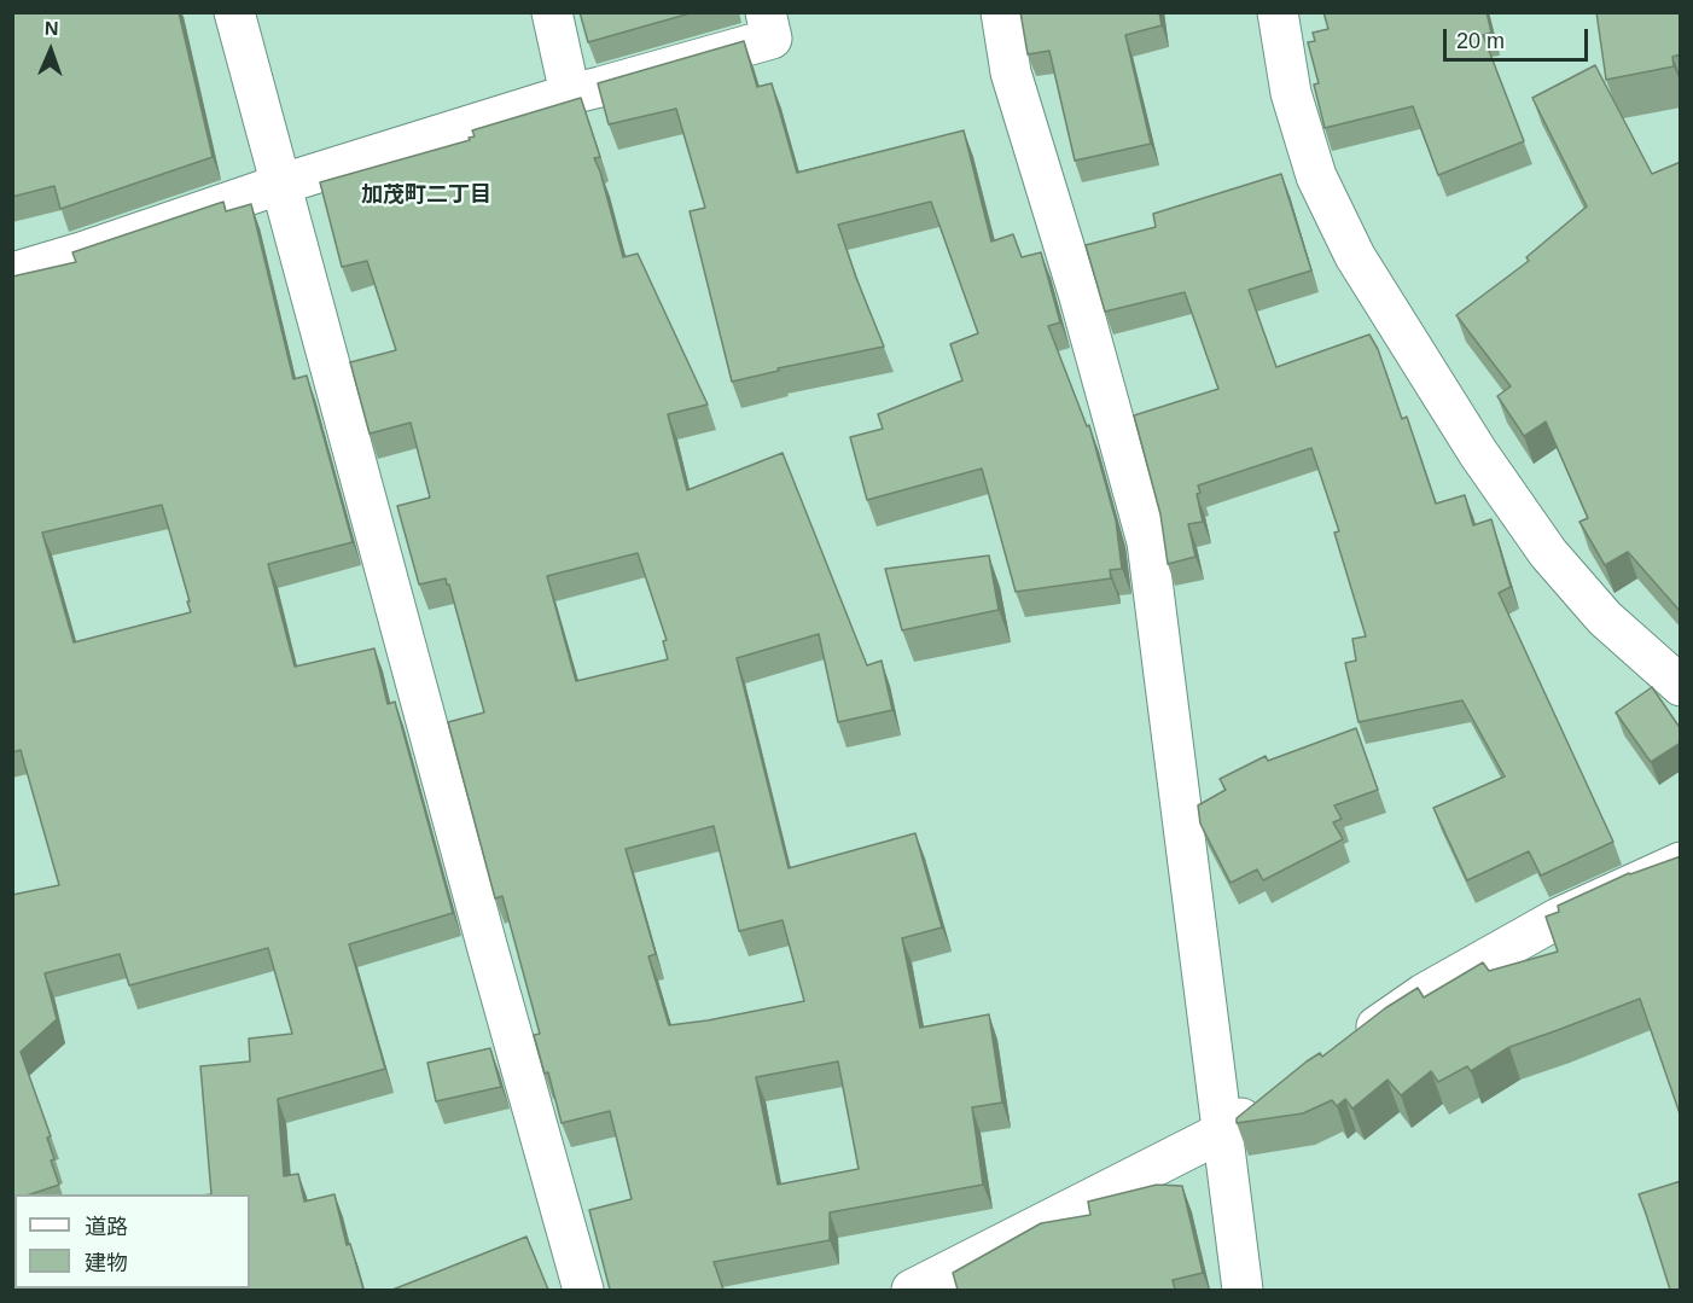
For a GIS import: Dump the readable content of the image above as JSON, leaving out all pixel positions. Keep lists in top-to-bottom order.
{
  "districts": ["加茂町二丁目"],
  "legend": ["道路", "建物"],
  "scale_bar": "20 m",
  "north": "top"
}
